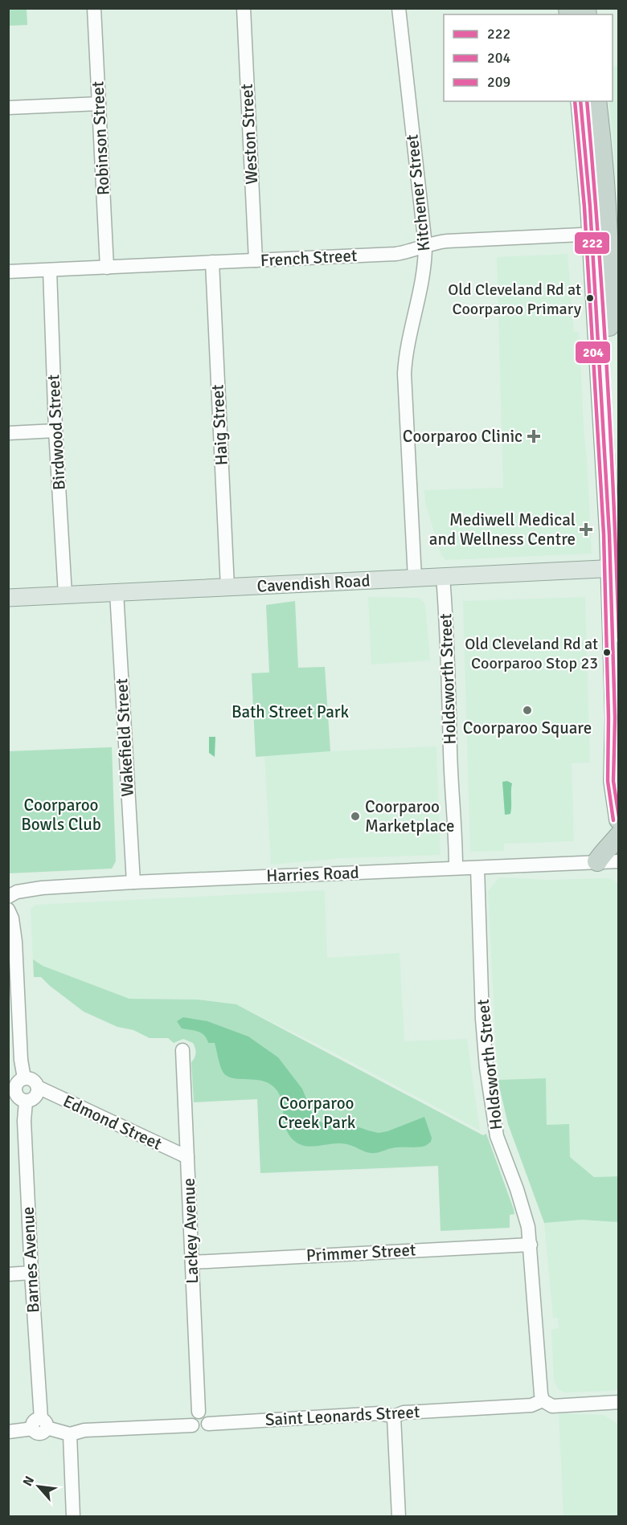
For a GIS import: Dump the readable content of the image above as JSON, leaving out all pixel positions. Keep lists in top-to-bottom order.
{
  "streets": {
    "main road": ["Cavendish Road"],
    "street": [
      "Weston Street",
      "Robinson Street",
      "Kitchener Street",
      "French Street",
      "Haig Street",
      "Birdwood Street",
      "Holdsworth Street",
      "Wakefield Street",
      "Harries Road",
      "Edmond Street",
      "Lackey Avenue",
      "Primmer Street",
      "Barnes Avenue",
      "Saint Leonards Street"
    ]
  },
  "crossings": [
    ["Weston Street", "French Street"],
    ["Robinson Street", "French Street"],
    ["Kitchener Street", "French Street"],
    ["Kitchener Street", "Cavendish Road"],
    ["French Street", "Haig Street"],
    ["French Street", "Birdwood Street"],
    ["Haig Street", "Cavendish Road"],
    ["Birdwood Street", "Cavendish Road"],
    ["Cavendish Road", "Holdsworth Street"],
    ["Cavendish Road", "Wakefield Street"],
    ["Holdsworth Street", "Harries Road"],
    ["Holdsworth Street", "Primmer Street"],
    ["Holdsworth Street", "Saint Leonards Street"],
    ["Wakefield Street", "Harries Road"],
    ["Edmond Street", "Lackey Avenue"],
    ["Edmond Street", "Barnes Avenue"],
    ["Lackey Avenue", "Primmer Street"],
    ["Lackey Avenue", "Saint Leonards Street"]
  ],
  "parks": ["Bath Street Park", "Coorparoo Bowls Club", "Coorparoo Creek Park"],
  "places": {
    "other": [
      "Old Cleveland Rd at Coorparoo Primary",
      "Old Cleveland Rd at Coorparoo Stop 23",
      "Coorparoo Square",
      "Coorparoo Marketplace"
    ],
    "health": ["Coorparoo Clinic", "Mediwell Medical and Wellness Centre"]
  },
  "lines": ["transit line 222", "transit line 204", "transit line 209"],
  "legend": ["222", "204", "209"],
  "north": "top left"
}
